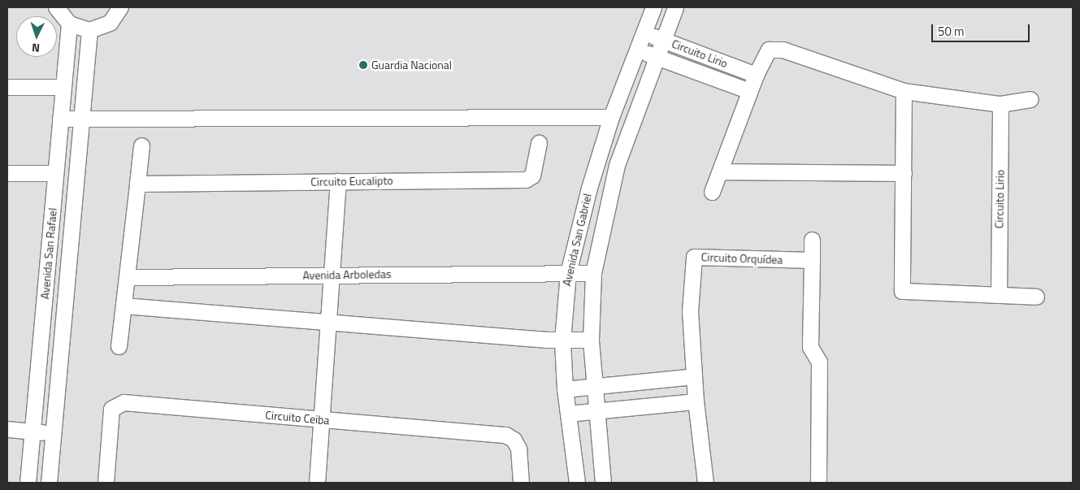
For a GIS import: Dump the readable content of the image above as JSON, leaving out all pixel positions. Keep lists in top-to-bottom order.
{
  "streets": {
    "street": [
      "Circuito Lirio",
      "Circuito Eucalipto",
      "Avenida San Gabriel",
      "Avenida San Rafael",
      "Circuito Orquídea",
      "Avenida Arboledas",
      "Circuito Ceiba"
    ]
  },
  "crossings": [
    ["Circuito Lirio", "Avenida San Gabriel"],
    ["Avenida San Gabriel", "Avenida Arboledas"]
  ],
  "places": ["Guardia Nacional"],
  "scale_bar": "50 m",
  "north": "bottom"
}
